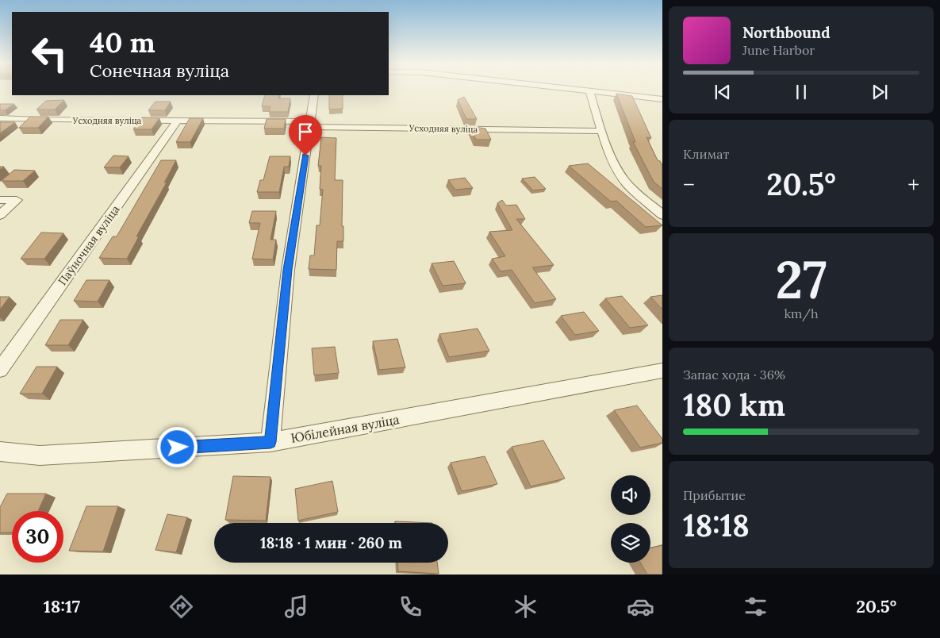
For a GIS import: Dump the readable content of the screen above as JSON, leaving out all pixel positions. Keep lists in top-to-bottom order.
{
  "streets": {
    "street": ["Усходняя вуліца", "Паўночная вуліца", "Юбілейная вуліца"]
  },
  "crossings": [
    ["Усходняя вуліца", "Паўночная вуліца"]
  ],
  "page": {
    "turn": ["40 m", "Сонечная вуліца"],
    "song": ["Northbound", "June Harbor"],
    "tile": [
      "Климат",
      ["27", "km/h"],
      ["Запас хода · 36%", "180 km"],
      ["Прибытие", "18:18"]
    ],
    "heat": ["−", "20.5°", "+"],
    "limit": "30",
    "trip": "18:18 · 1 мин · 260 m",
    "tabs": ["18:17", "20.5°"]
  }
}
